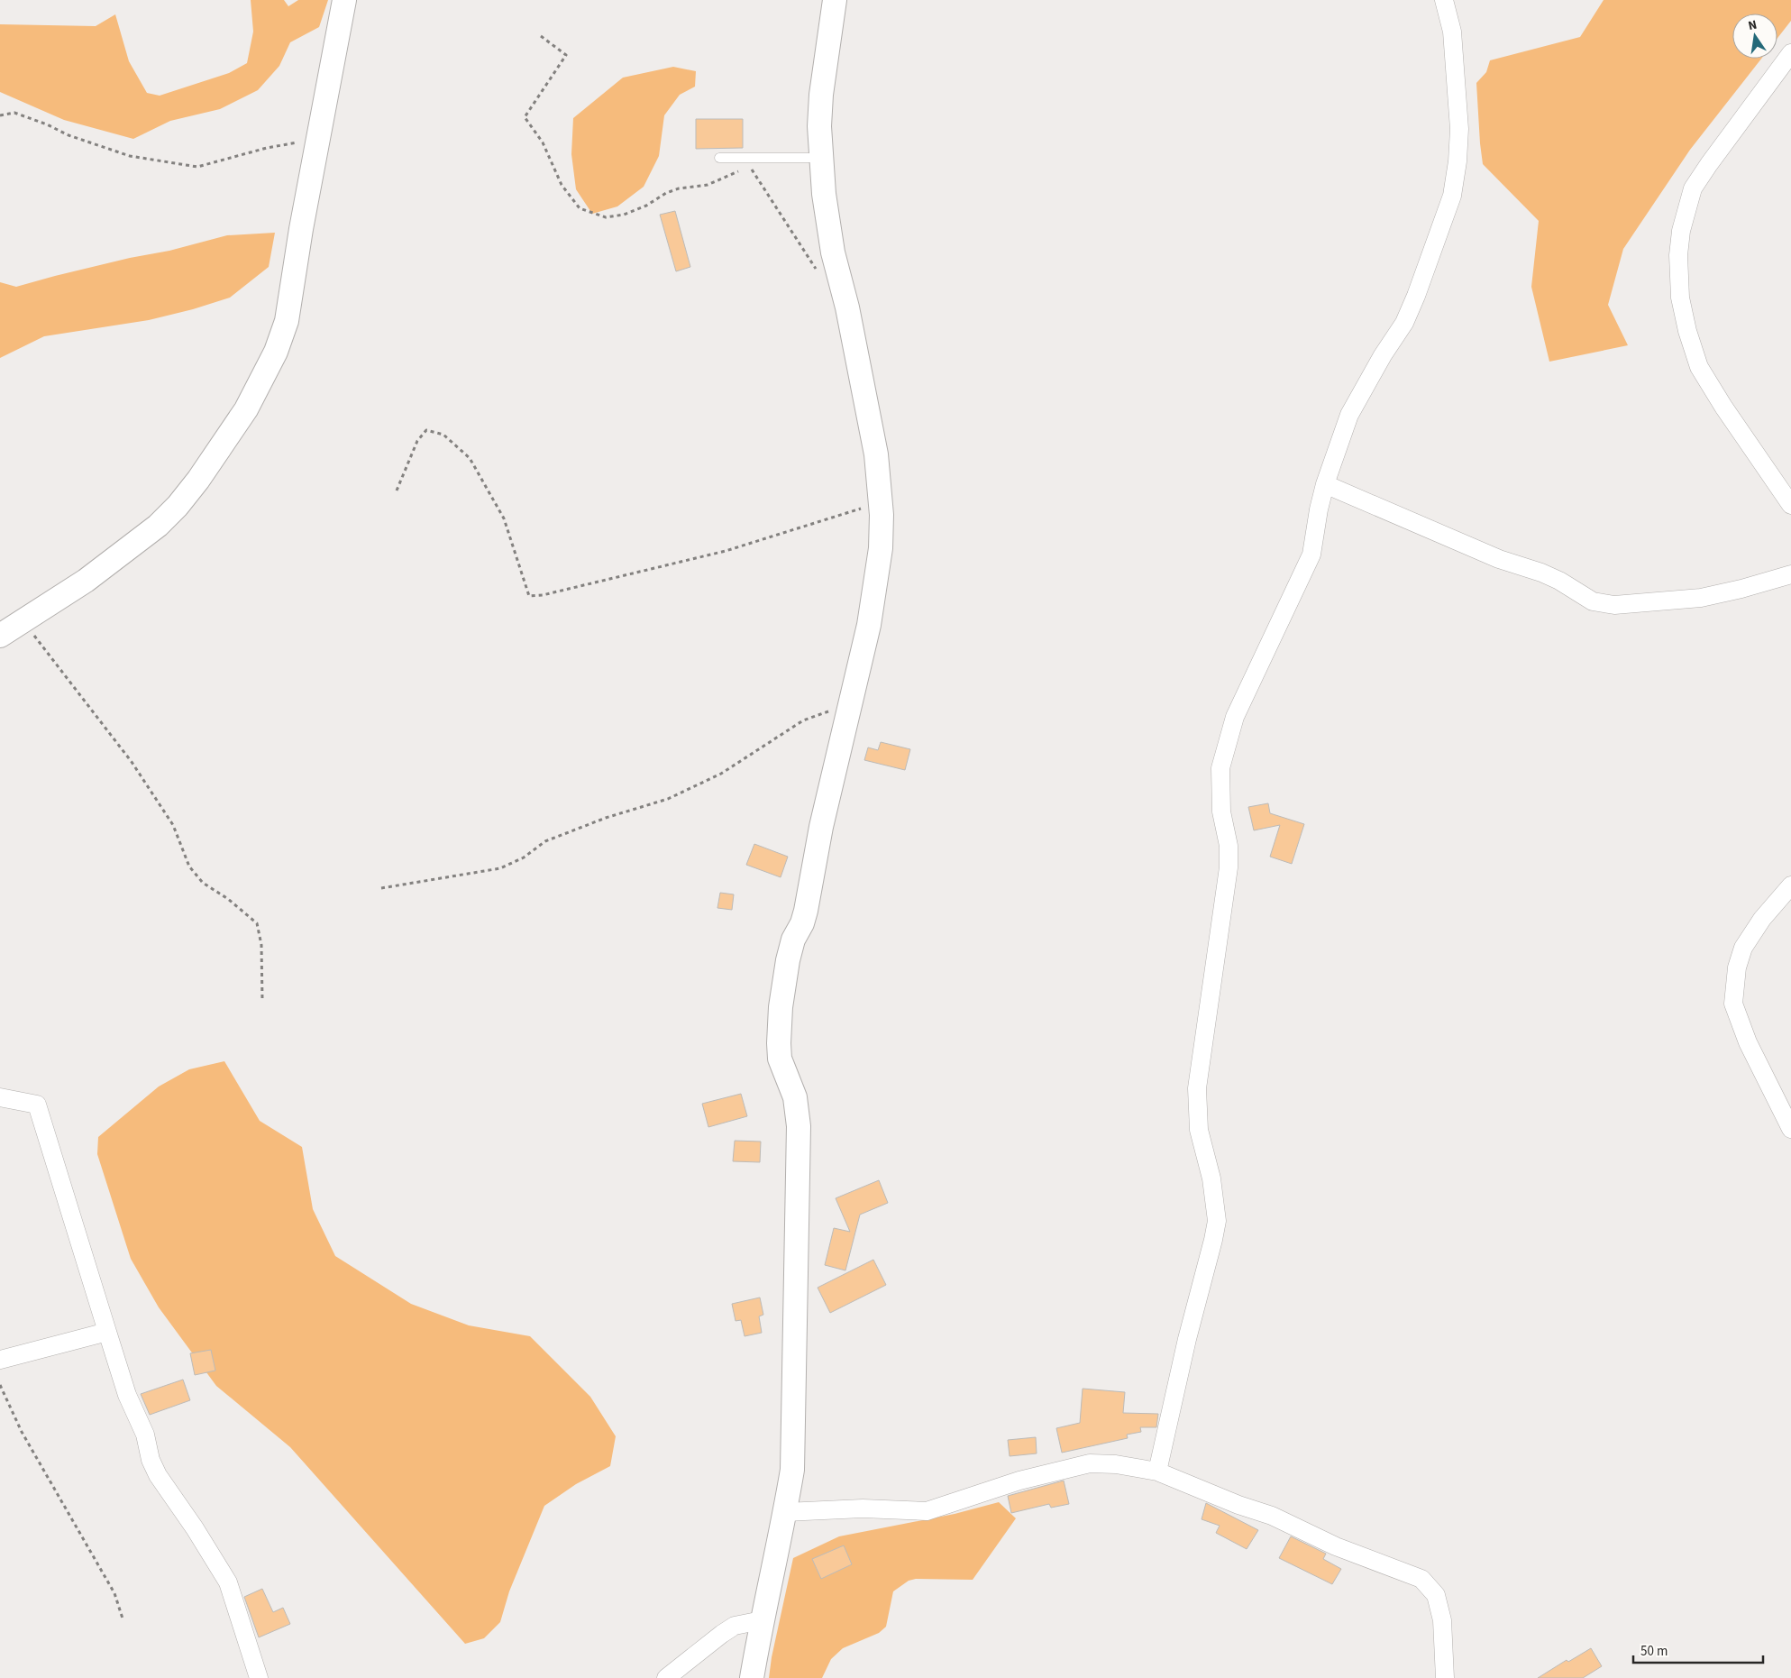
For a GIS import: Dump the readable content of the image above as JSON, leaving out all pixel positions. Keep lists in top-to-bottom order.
{
  "scale_bar": "50 m",
  "north": "top"
}
